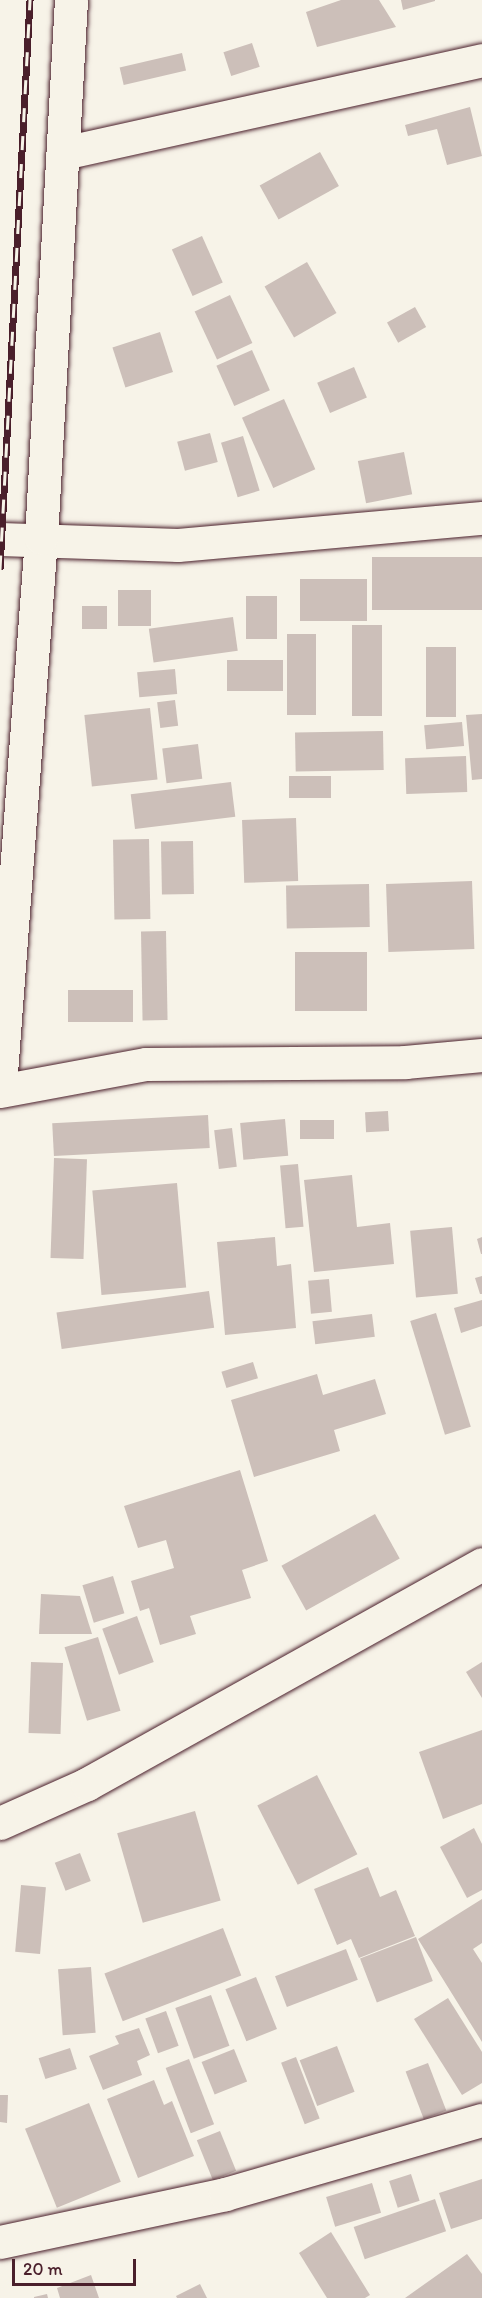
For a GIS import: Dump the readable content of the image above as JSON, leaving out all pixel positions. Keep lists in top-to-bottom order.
{
  "scale_bar": "20 m"
}
